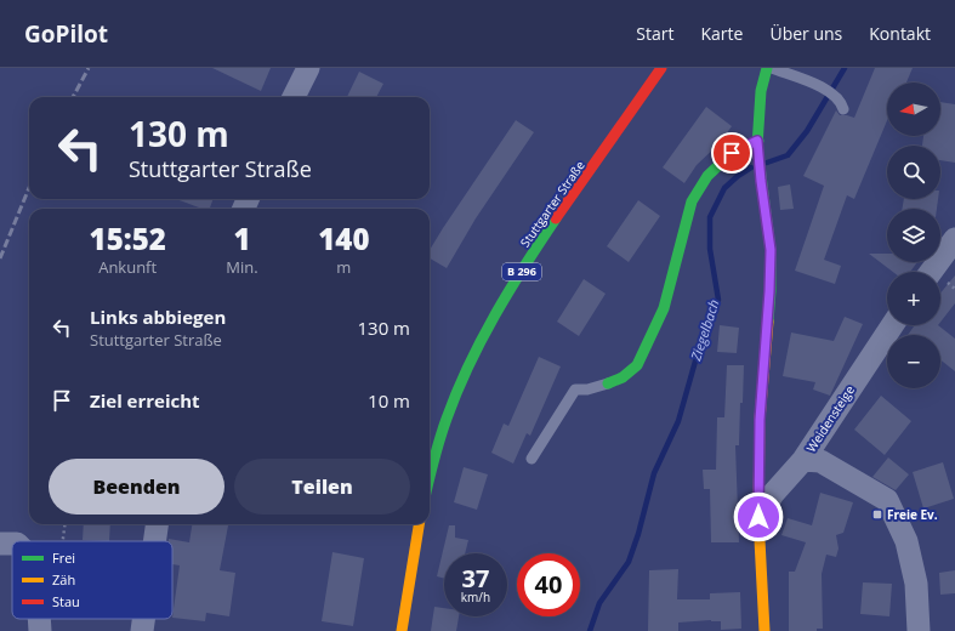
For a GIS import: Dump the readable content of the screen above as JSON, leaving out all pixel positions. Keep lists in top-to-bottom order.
{
  "streets": {
    "street": ["Stuttgarter Straße", "B 296", "Weidensteige"]
  },
  "water": ["Ziegelbach"],
  "places": {
    "transit": ["Freie Ev."]
  },
  "legend": ["Frei", "Zäh", "Stau"],
  "north": "left",
  "page": {
    "header": "GoPilot",
    "nav": [
      "Start",
      "Karte",
      "Über uns",
      "Kontakt"
    ],
    "map_buttons": ["+", "−"],
    "turn": ["130 m", "Stuttgarter Straße"],
    "eta": [
      "15:52",
      "Ankunft",
      "1",
      "Min.",
      "140",
      "m"
    ],
    "list": [
      {
        "name": "Links abbiegen",
        "note": "Stuttgarter Straße",
        "value": "130 m"
      },
      {
        "name": "Ziel erreicht",
        "value": "10 m"
      }
    ],
    "buttons": ["Beenden", "Teilen"],
    "speed": "37 km/h",
    "limit": "40"
  }
}
